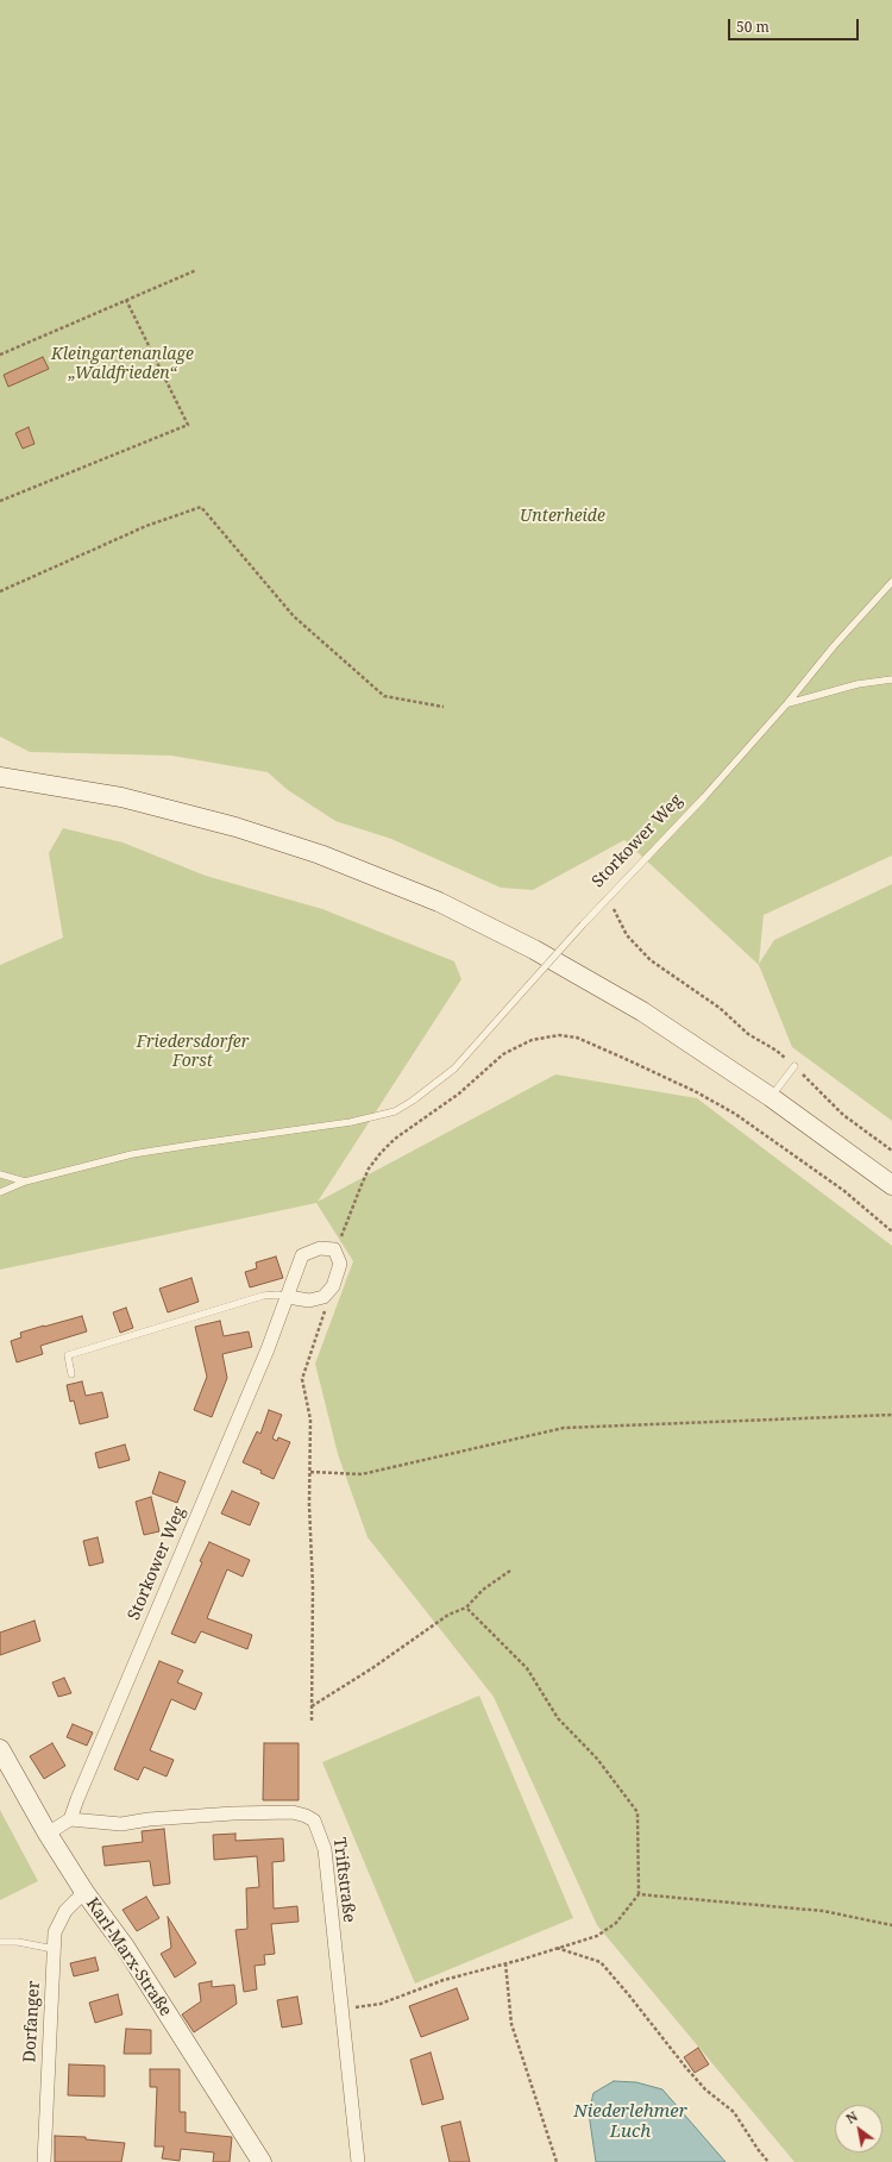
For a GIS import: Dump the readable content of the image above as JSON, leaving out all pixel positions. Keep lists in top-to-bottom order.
{
  "streets": {
    "main road": ["Karl-Marx-Straße"],
    "street": ["Storkower Weg", "Triftstraße", "Dorfanger"]
  },
  "crossings": [
    ["Storkower Weg", "Triftstraße"],
    ["Karl-Marx-Straße", "Dorfanger"]
  ],
  "water": ["Niederlehmer Luch"],
  "parks": ["Kleingartenanlage „Waldfrieden“", "Unterheide", "Friedersdorfer Forst"],
  "scale_bar": "50 m",
  "north": "top left"
}
